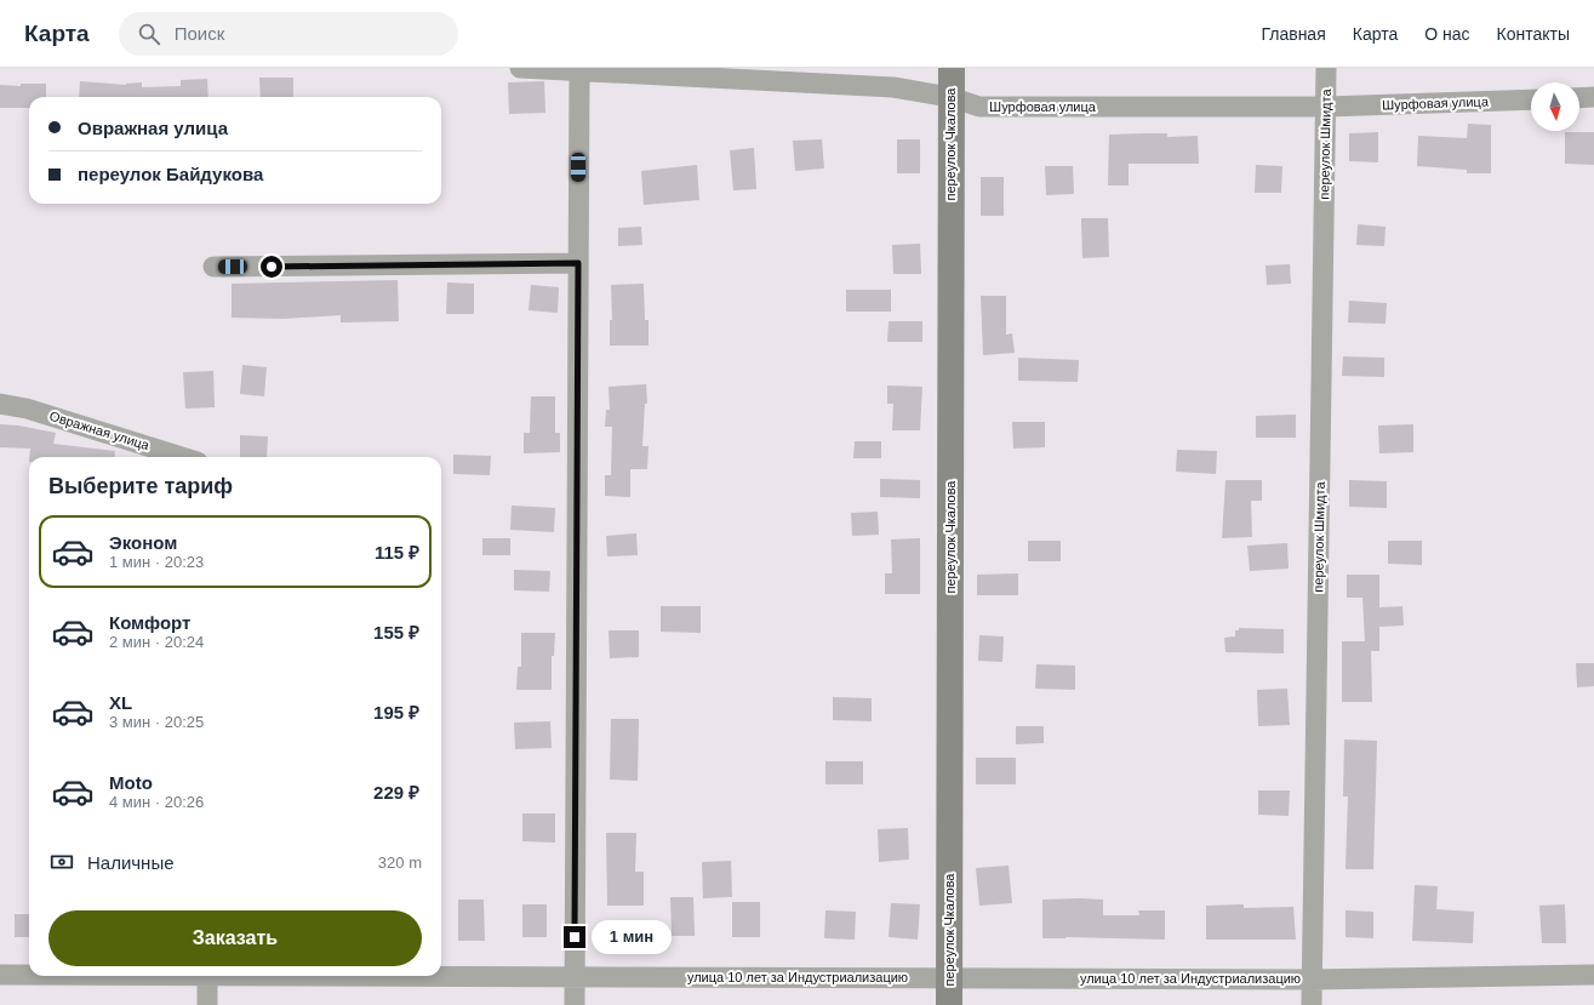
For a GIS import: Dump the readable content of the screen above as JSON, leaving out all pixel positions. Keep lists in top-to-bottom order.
{
  "streets": {
    "street": [
      "Шурфовая улица",
      "переулок Чкалова",
      "переулок Шмидта",
      "Овражная улица",
      "улица 10 лет за Индустриализацию"
    ]
  },
  "crossings": [
    ["Шурфовая улица", "переулок Чкалова"],
    ["Шурфовая улица", "переулок Шмидта"],
    ["переулок Чкалова", "улица 10 лет за Индустриализацию"],
    ["переулок Шмидта", "улица 10 лет за Индустриализацию"]
  ],
  "north": "bottom",
  "page": {
    "header": "Карта",
    "search": "Поиск",
    "nav": [
      "Главная",
      "Карта",
      "О нас",
      "Контакты"
    ],
    "banner": ["Овражная улица", "переулок Байдукова"],
    "heading": "Выберите тариф",
    "list": [
      {
        "name": "Эконом",
        "note": "1 мин · 20:23",
        "value": "115 ₽"
      },
      {
        "name": "Комфорт",
        "note": "2 мин · 20:24",
        "value": "155 ₽"
      },
      {
        "name": "XL",
        "note": "3 мин · 20:25",
        "value": "195 ₽"
      },
      {
        "name": "Moto",
        "note": "4 мин · 20:26",
        "value": "229 ₽"
      }
    ],
    "pay": ["Наличные", "320 m"],
    "buttons": "Заказать",
    "bubble": "1 мин"
  }
}
